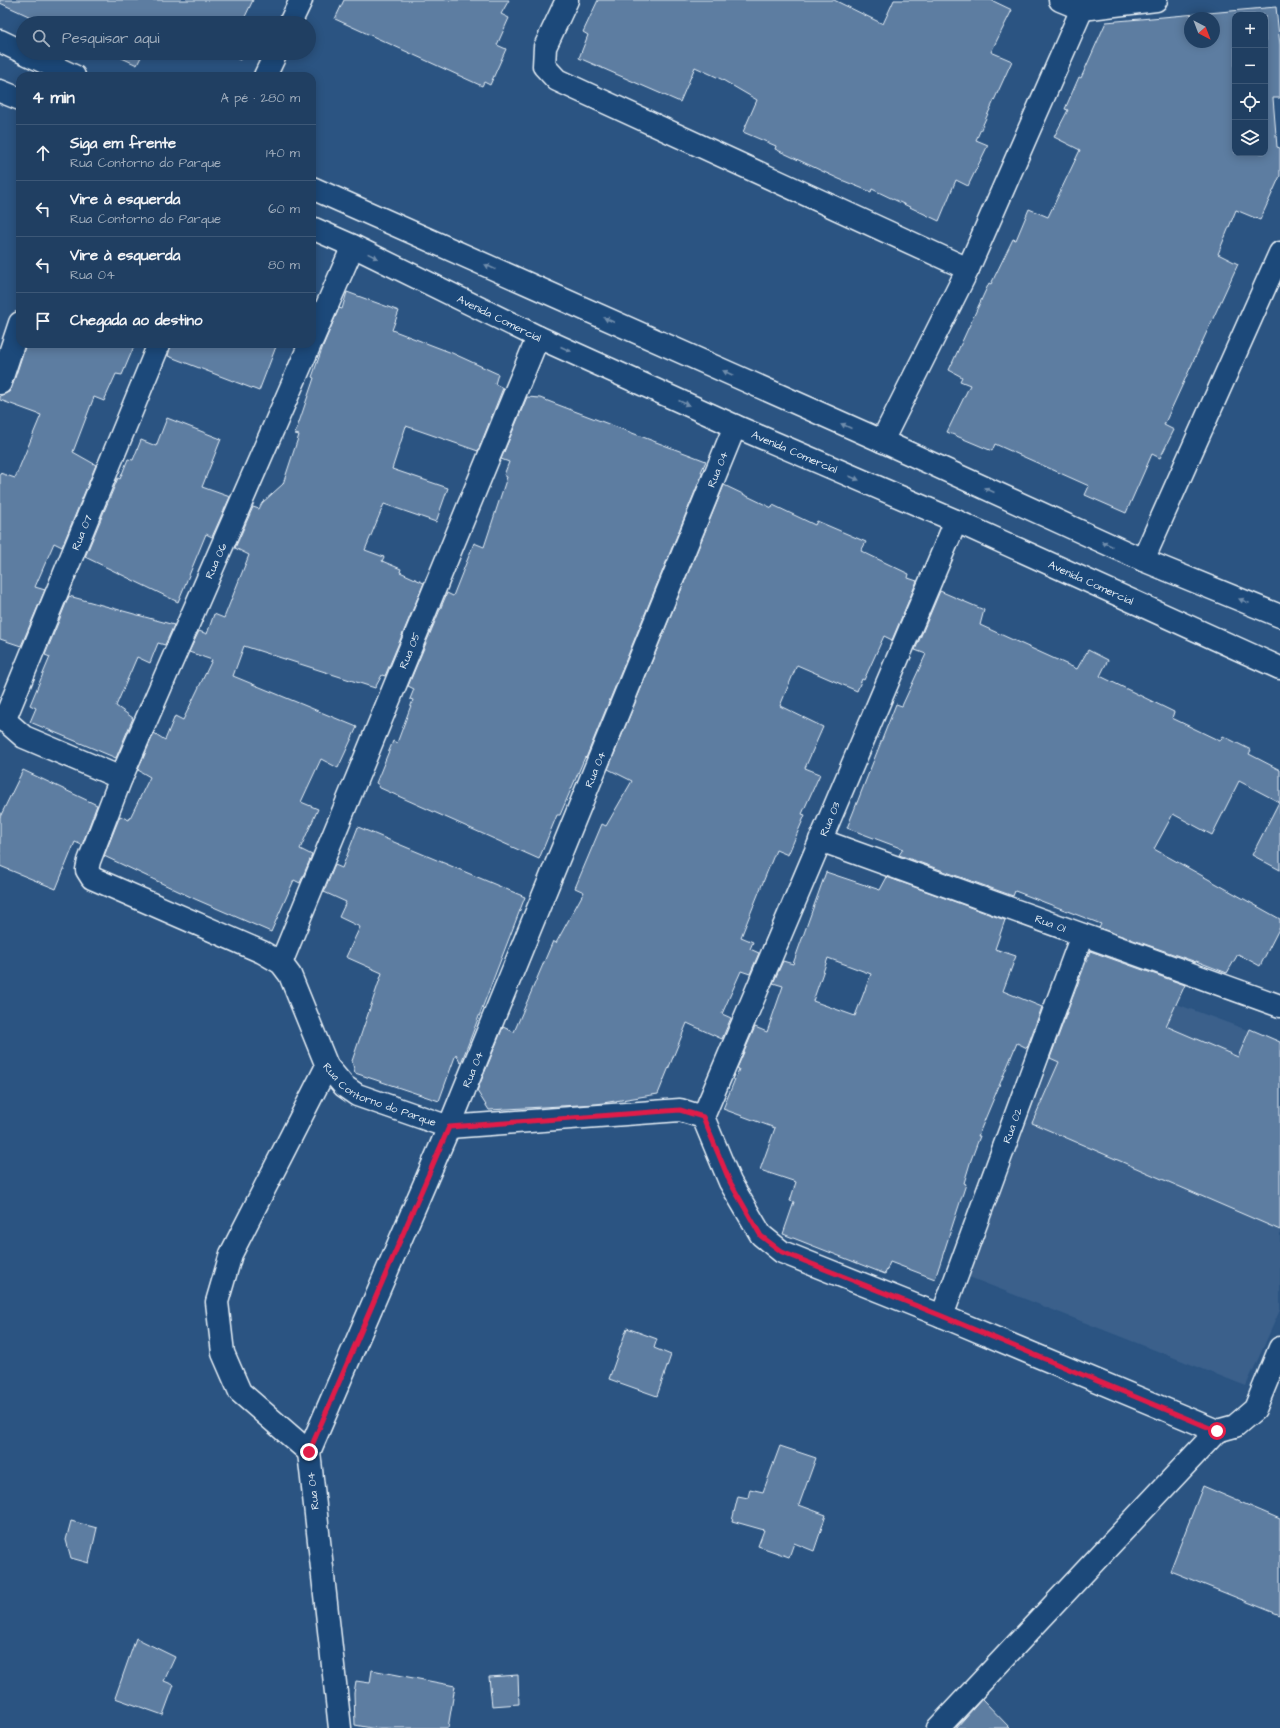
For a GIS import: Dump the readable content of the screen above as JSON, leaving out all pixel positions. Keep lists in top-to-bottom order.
{
  "streets": {
    "street": [
      "Avenida Comercial",
      "Rua 04",
      "Rua 07",
      "Rua 06",
      "Rua 05",
      "Rua 03",
      "Rua 01",
      "Rua Contorno do Parque",
      "Rua 02"
    ]
  },
  "crossings": [
    ["Avenida Comercial", "Rua 04"],
    ["Avenida Comercial", "Rua 05"],
    ["Avenida Comercial", "Rua 03"],
    ["Rua 04", "Rua Contorno do Parque"],
    ["Rua 06", "Rua Contorno do Parque"],
    ["Rua 05", "Rua Contorno do Parque"],
    ["Rua 03", "Rua 01"],
    ["Rua 03", "Rua Contorno do Parque"],
    ["Rua 01", "Rua 02"]
  ],
  "north": "bottom right",
  "page": {
    "map_buttons": ["+", "−"],
    "search": "Pesquisar aqui",
    "heading": ["4 min", "A pé · 280 m"],
    "list": [
      ["Siga em frente", "Rua Contorno do Parque", "140 m"],
      ["Vire à esquerda", "Rua Contorno do Parque", "60 m"],
      ["Vire à esquerda", "Rua 04", "80 m"],
      "Chegada ao destino"
    ]
  }
}
